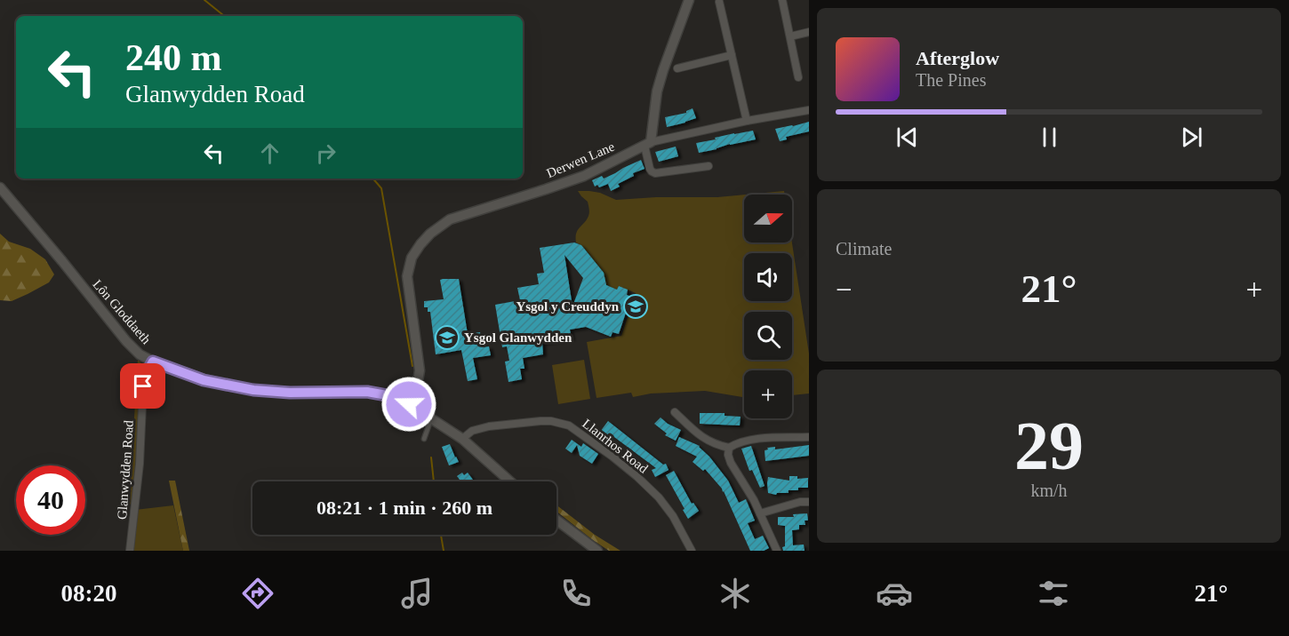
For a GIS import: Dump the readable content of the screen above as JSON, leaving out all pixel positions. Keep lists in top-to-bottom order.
{
  "streets": {
    "street": [
      "Derwen Lane",
      "Lôn Gloddaeth",
      "Llanrhos Road",
      "Glanwydden Road"
    ]
  },
  "crossings": [
    ["Derwen Lane", "Lôn Gloddaeth"],
    ["Lôn Gloddaeth", "Llanrhos Road"],
    ["Lôn Gloddaeth", "Glanwydden Road"]
  ],
  "places": {
    "school or university": ["Ysgol y Creuddyn", "Ysgol Glanwydden"]
  },
  "north": "right",
  "page": {
    "turn": ["240 m", "Glanwydden Road"],
    "song": ["Afterglow", "The Pines"],
    "tile": [
      "Climate",
      ["29", "km/h"]
    ],
    "map_buttons": "+",
    "heat": ["−", "21°", "+"],
    "limit": "40",
    "trip": "08:21 · 1 min · 260 m",
    "tabs": ["08:20", "21°"]
  }
}
